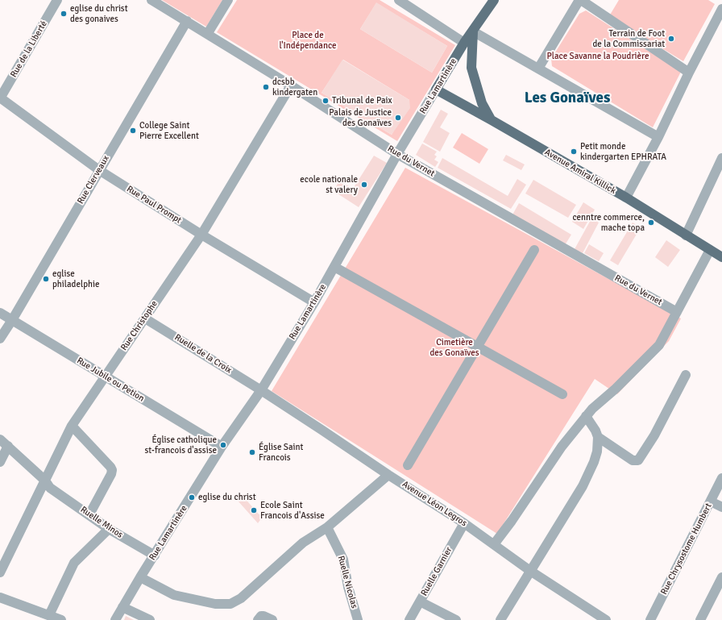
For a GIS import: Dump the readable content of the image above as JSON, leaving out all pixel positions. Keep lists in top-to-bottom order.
{
  "streets": {
    "main road": ["Rue Lamartinère", "Avenue Amiral Killick"],
    "street": [
      "Rue de la Liberté",
      "Rue du Vernet",
      "Rue Clerveaux",
      "Rue Paul Prompt",
      "Rue Christophe",
      "Ruelle de la Croix",
      "Rue Jubile ou Petion",
      "Avenue Léon Legros",
      "Ruelle Minos",
      "Rue Chrysostome Humbert",
      "Ruelle Garnier",
      "Ruelle Nicolas"
    ]
  },
  "crossings": [
    ["Rue de la Liberté", "Rue Paul Prompt"],
    ["Rue Lamartinère", "Rue du Vernet"],
    ["Rue Lamartinère", "Avenue Amiral Killick"],
    ["Rue Lamartinère", "Rue Paul Prompt"],
    ["Rue Lamartinère", "Ruelle de la Croix"],
    ["Rue Lamartinère", "Rue Jubile ou Petion"],
    ["Rue Lamartinère", "Avenue Léon Legros"],
    ["Rue Lamartinère", "Ruelle Minos"],
    ["Rue du Vernet", "Rue Clerveaux"],
    ["Rue du Vernet", "Rue Christophe"],
    ["Rue Clerveaux", "Rue Paul Prompt"],
    ["Rue Clerveaux", "Rue Jubile ou Petion"],
    ["Rue Paul Prompt", "Rue Christophe"],
    ["Rue Christophe", "Ruelle de la Croix"],
    ["Rue Christophe", "Rue Jubile ou Petion"],
    ["Rue Christophe", "Ruelle Minos"],
    ["Ruelle de la Croix", "Avenue Léon Legros"],
    ["Avenue Léon Legros", "Ruelle Garnier"]
  ],
  "districts": ["Les Gonaïves"],
  "parks": ["Place de l'Indépendance", "Place Savanne la Poudrière", "Cimetière des Gonaïves"],
  "places": [
    "eglise du christ des gonaives",
    "Terrain de Foot de la Commissariat",
    "dcsbb kindergaten",
    "Tribunal de Paix",
    "Palais de Justice des Gonaïves",
    "College Saint Pierre Excellent",
    "Petit monde kindergarten EPHRATA",
    "ecole nationale st valery",
    "cenntre commerce, mache topa",
    "eglise philadelphie",
    "Église catholique st-francois d'assise",
    "Église Saint Francois",
    "eglise du christ",
    "Ecole Saint Francois d'Assise"
  ]
}
